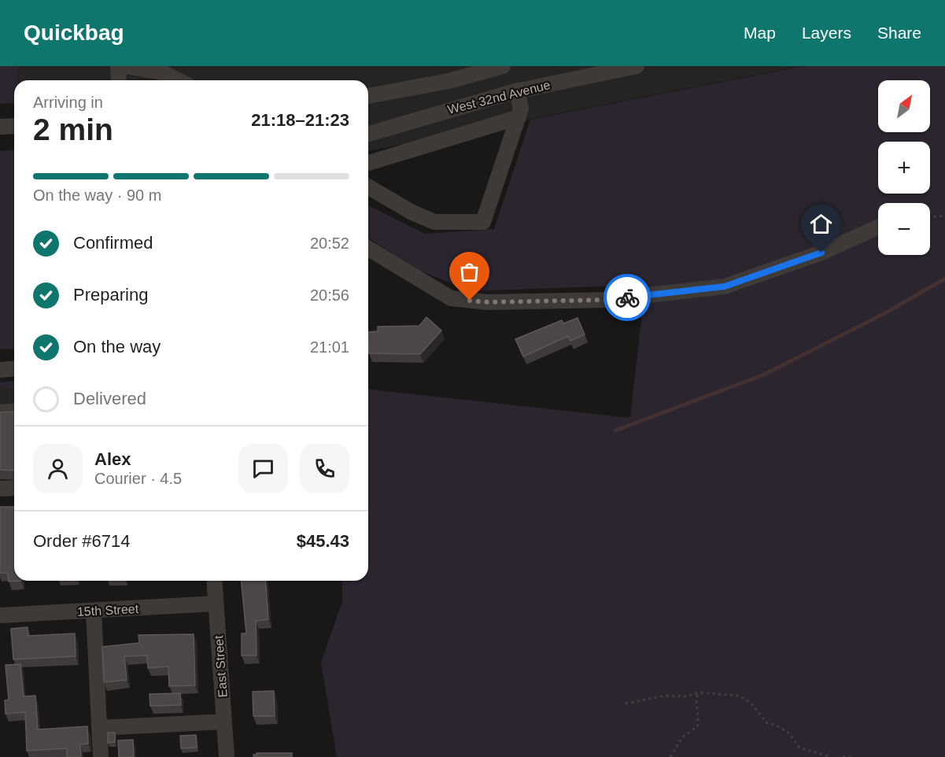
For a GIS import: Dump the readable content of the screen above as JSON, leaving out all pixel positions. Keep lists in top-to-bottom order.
{
  "streets": {
    "street": ["West 32nd Avenue", "15th Street", "East Street"]
  },
  "crossings": [
    ["15th Street", "East Street"]
  ],
  "north": "top right",
  "page": {
    "header": "Quickbag",
    "nav": ["Map", "Layers", "Share"],
    "map_buttons": ["+", "−"],
    "heading": ["2 min", "Arriving in", "21:18–21:23"],
    "panel": [
      "Alex",
      "Courier · 4.5",
      "Order #6714",
      "$45.43"
    ],
    "bar": "On the way · 90 m",
    "list": [
      ["Confirmed", "20:52"],
      ["Preparing", "20:56"],
      ["On the way", "21:01"],
      "Delivered"
    ]
  }
}
